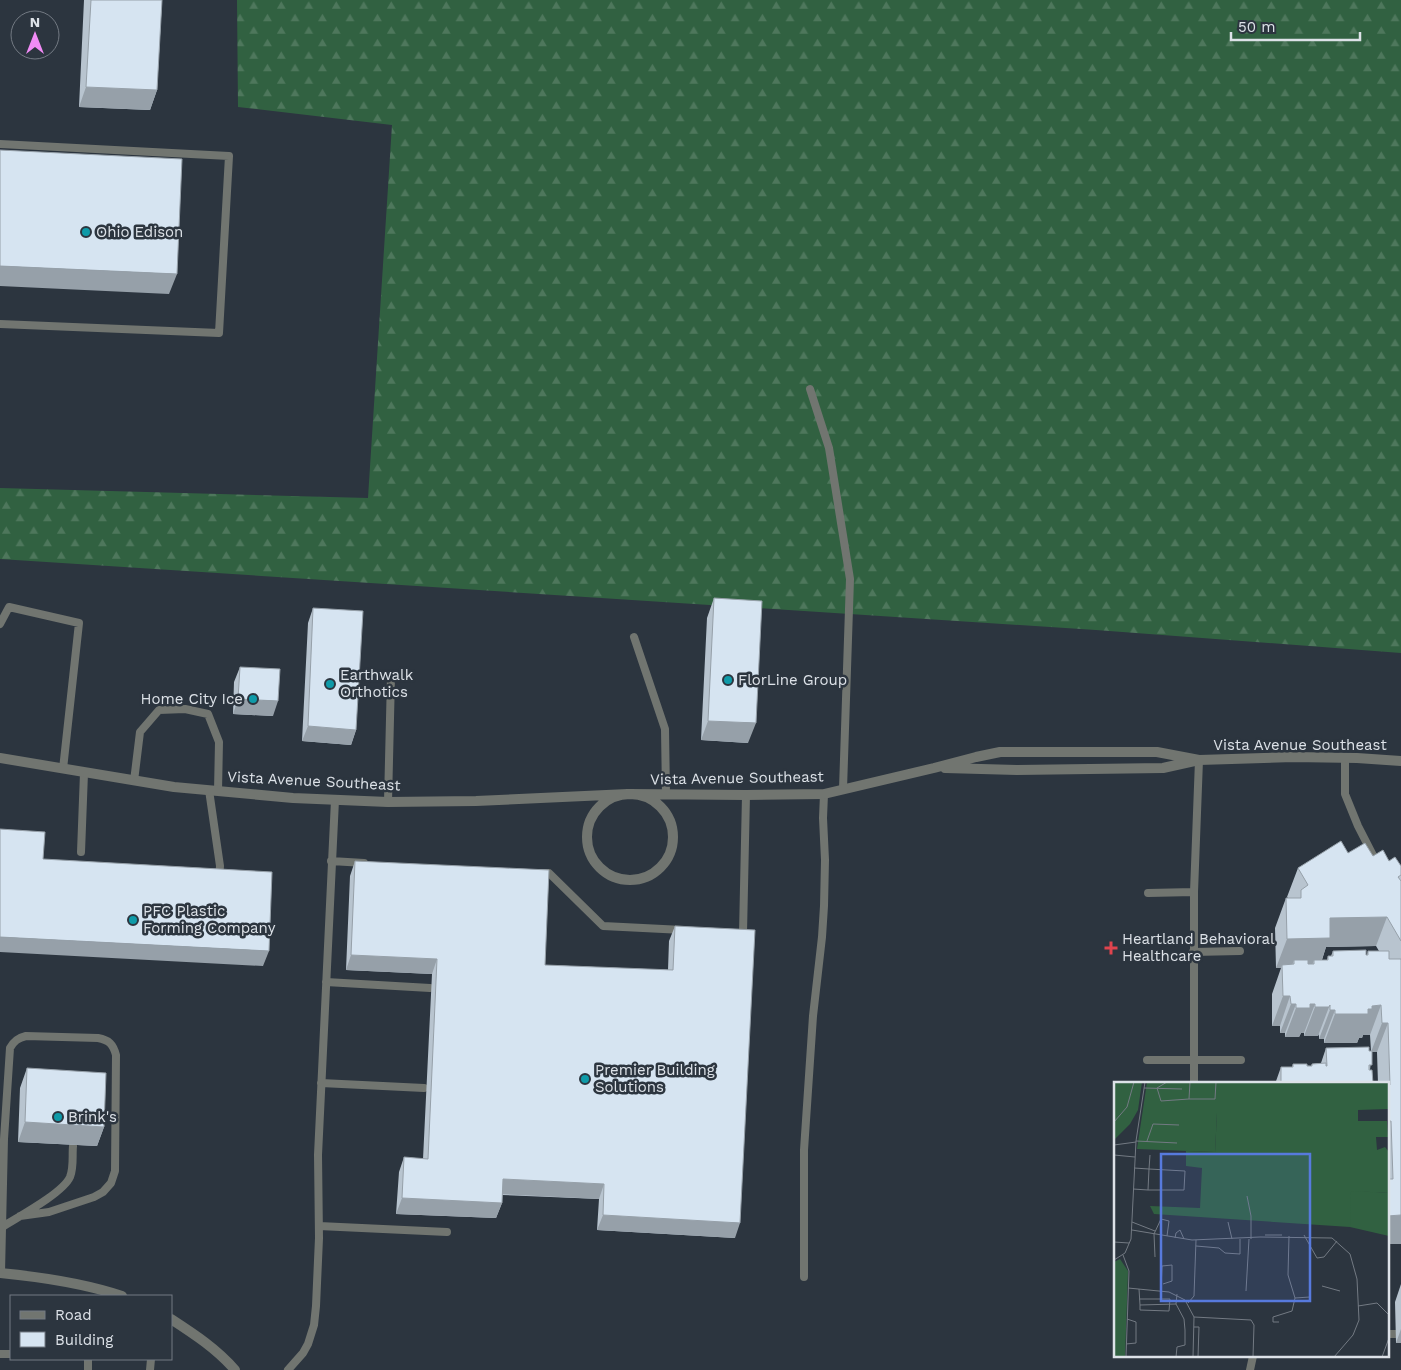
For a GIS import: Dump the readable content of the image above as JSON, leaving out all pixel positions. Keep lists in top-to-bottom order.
{
  "streets": {
    "street": ["Vista Avenue Southeast"]
  },
  "places": {
    "other": [
      "Ohio Edison",
      "FlorLine Group",
      "Earthwalk Orthotics",
      "Home City Ice",
      "PFC Plastic Forming Company",
      "Premier Building Solutions",
      "Brink's"
    ],
    "health": ["Heartland Behavioral Healthcare"]
  },
  "legend": ["Road", "Building"],
  "scale_bar": "50 m",
  "north": "top"
}
